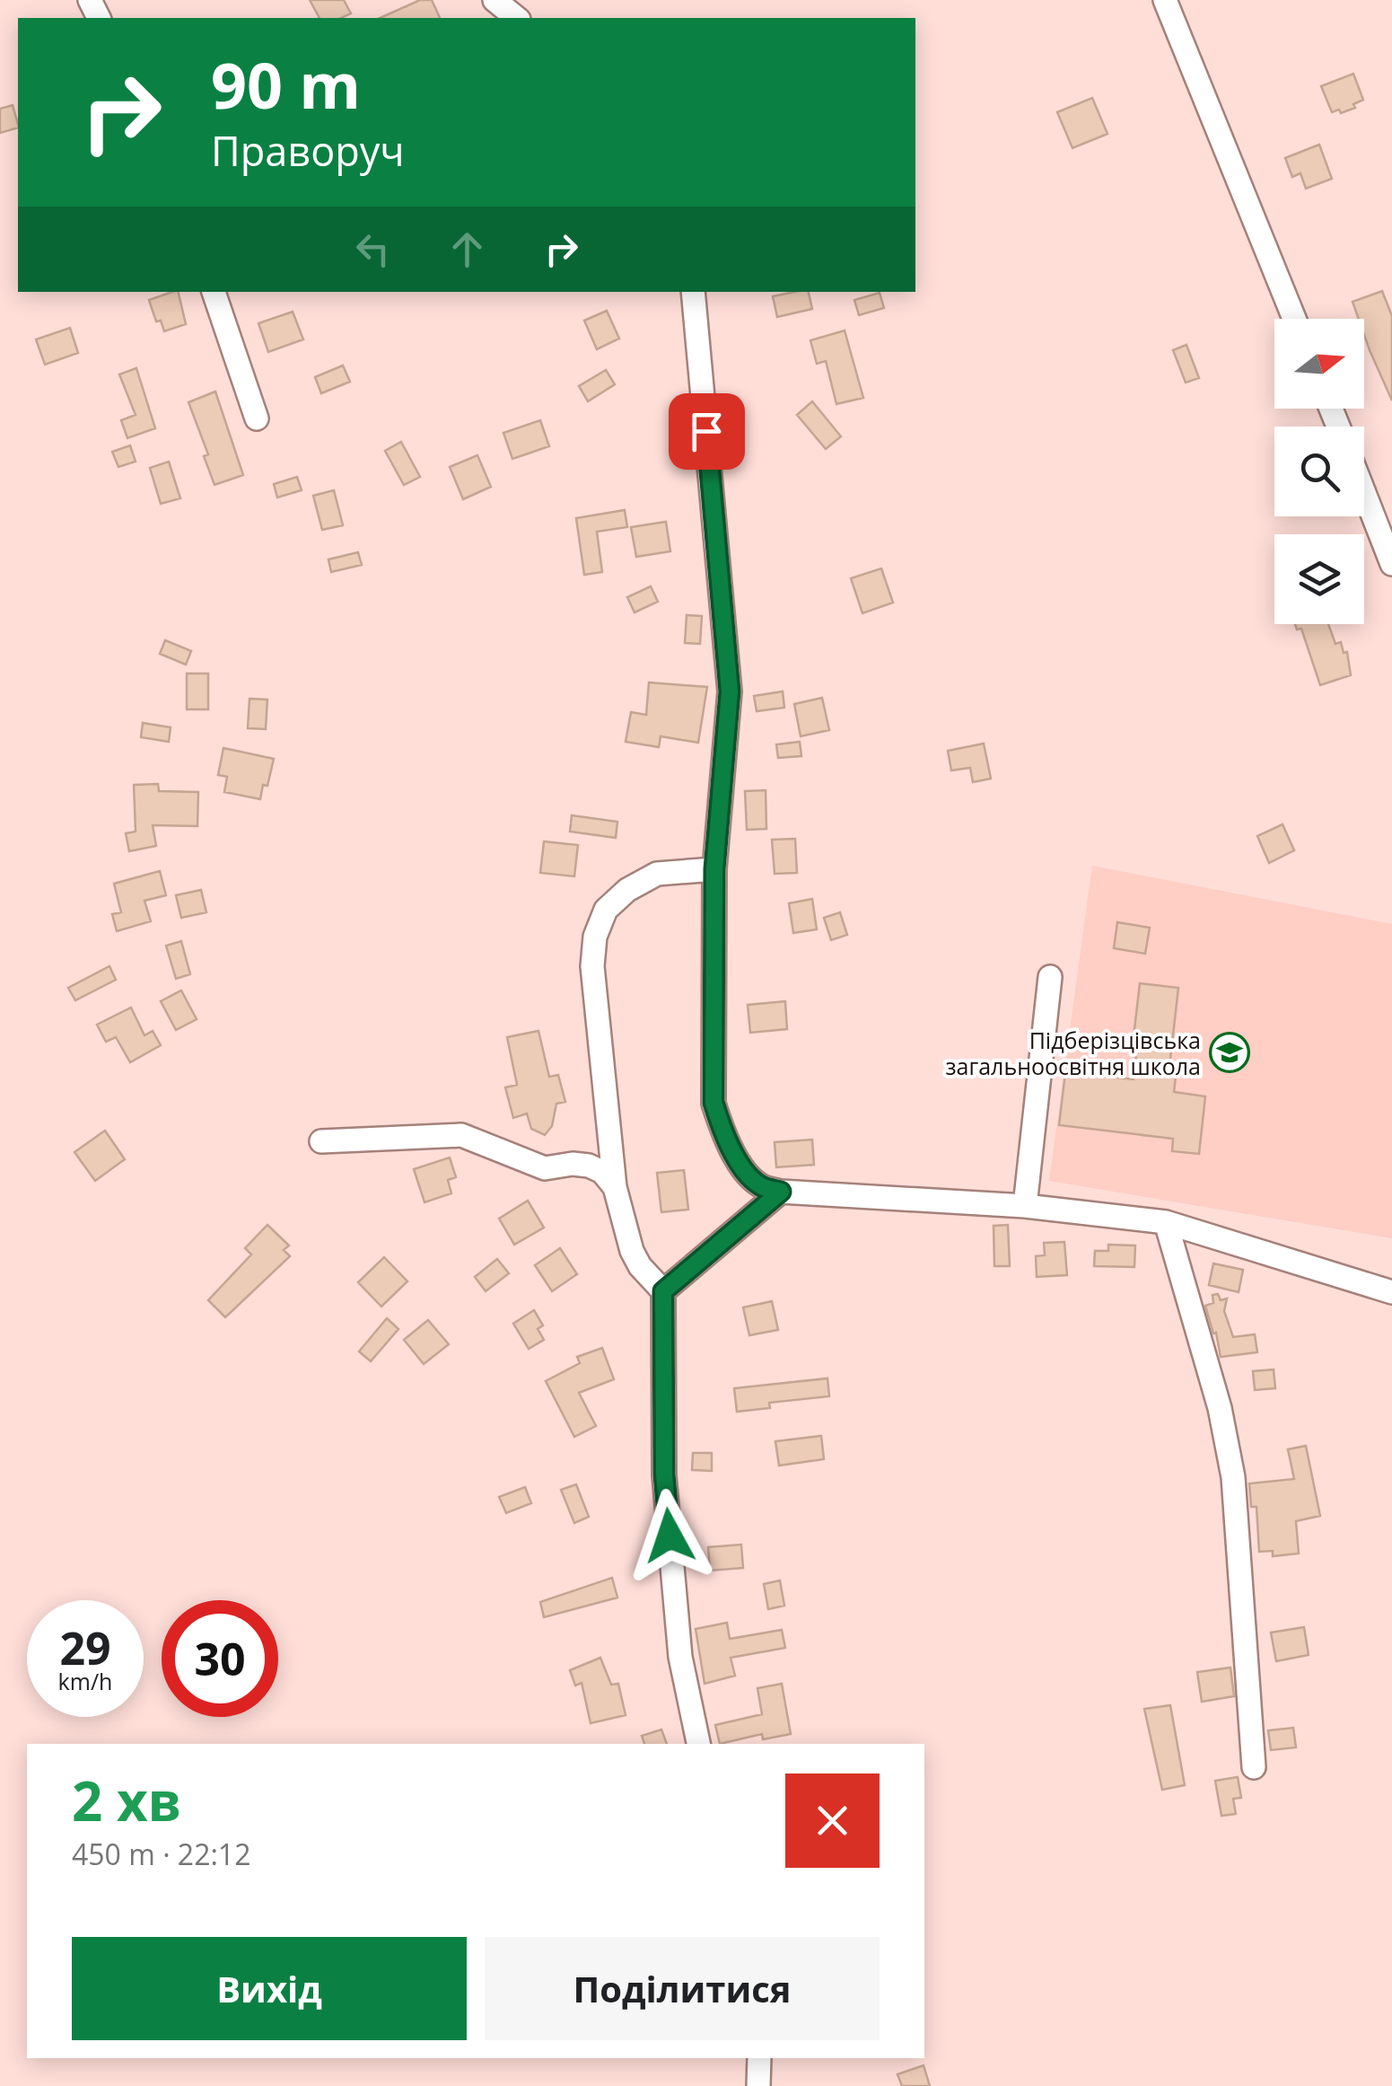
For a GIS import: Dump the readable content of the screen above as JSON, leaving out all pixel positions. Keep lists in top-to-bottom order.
{
  "places": {
    "school or university": ["Підберізцівська загальноосвітня школа"]
  },
  "north": "right",
  "page": {
    "turn": ["90 m", "Праворуч"],
    "speed": "29 km/h",
    "limit": "30",
    "heading": ["2 хв", "450 m · 22:12"],
    "buttons": ["Вихід", "Поділитися"]
  }
}
